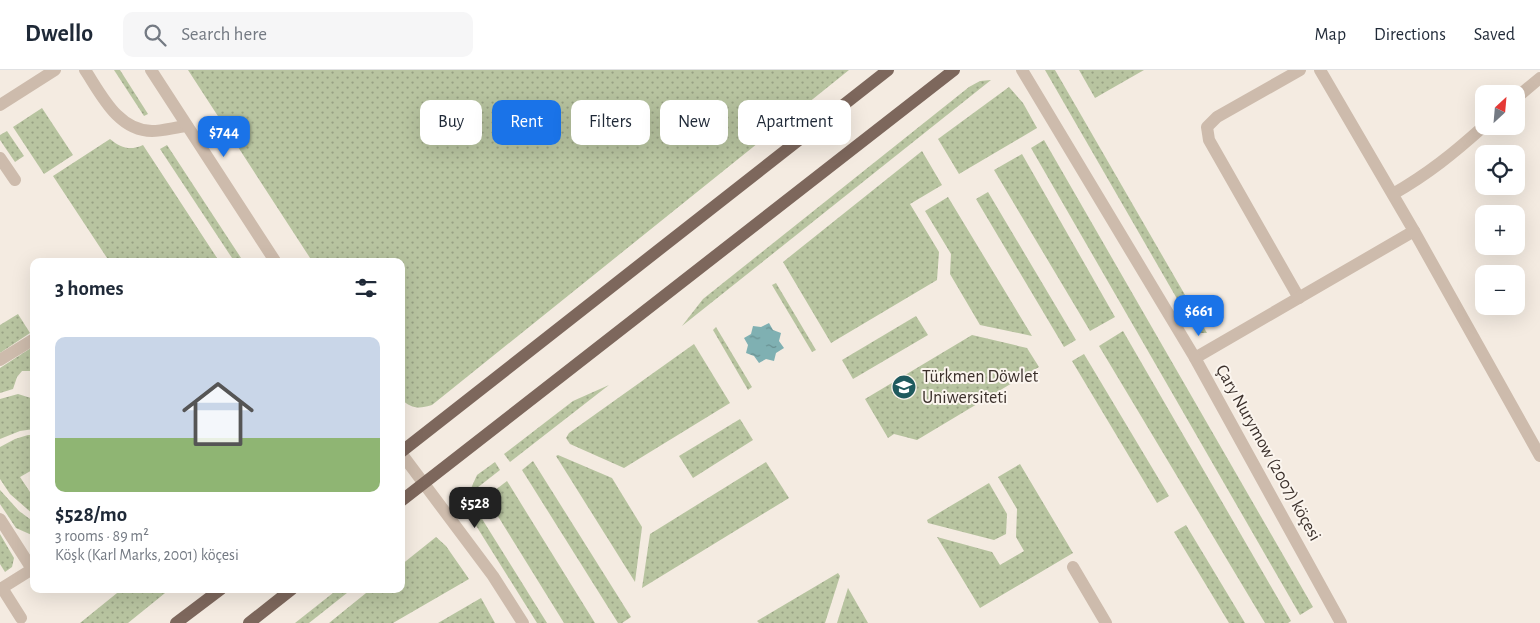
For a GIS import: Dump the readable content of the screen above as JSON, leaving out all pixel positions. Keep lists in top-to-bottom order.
{
  "streets": {
    "street": ["Çary Nurymow (2007) köçesi"]
  },
  "places": {
    "school or university": ["Türkmen Döwlet Uniwersiteti"]
  },
  "north": "top right",
  "page": {
    "header": "Dwello",
    "search": "Search here",
    "nav": ["Map", "Directions", "Saved"],
    "map_buttons": ["+", "−"],
    "chip": [
      "Buy",
      "Rent",
      "Filters",
      "New",
      "Apartment"
    ],
    "price": ["$744", "$661", "$528"],
    "heading": "3 homes",
    "list": [
      {
        "name": "$528/mo",
        "note": "3 rooms · 89 m² · Köşk (Karl Marks, 2001) köçesi"
      }
    ]
  }
}
